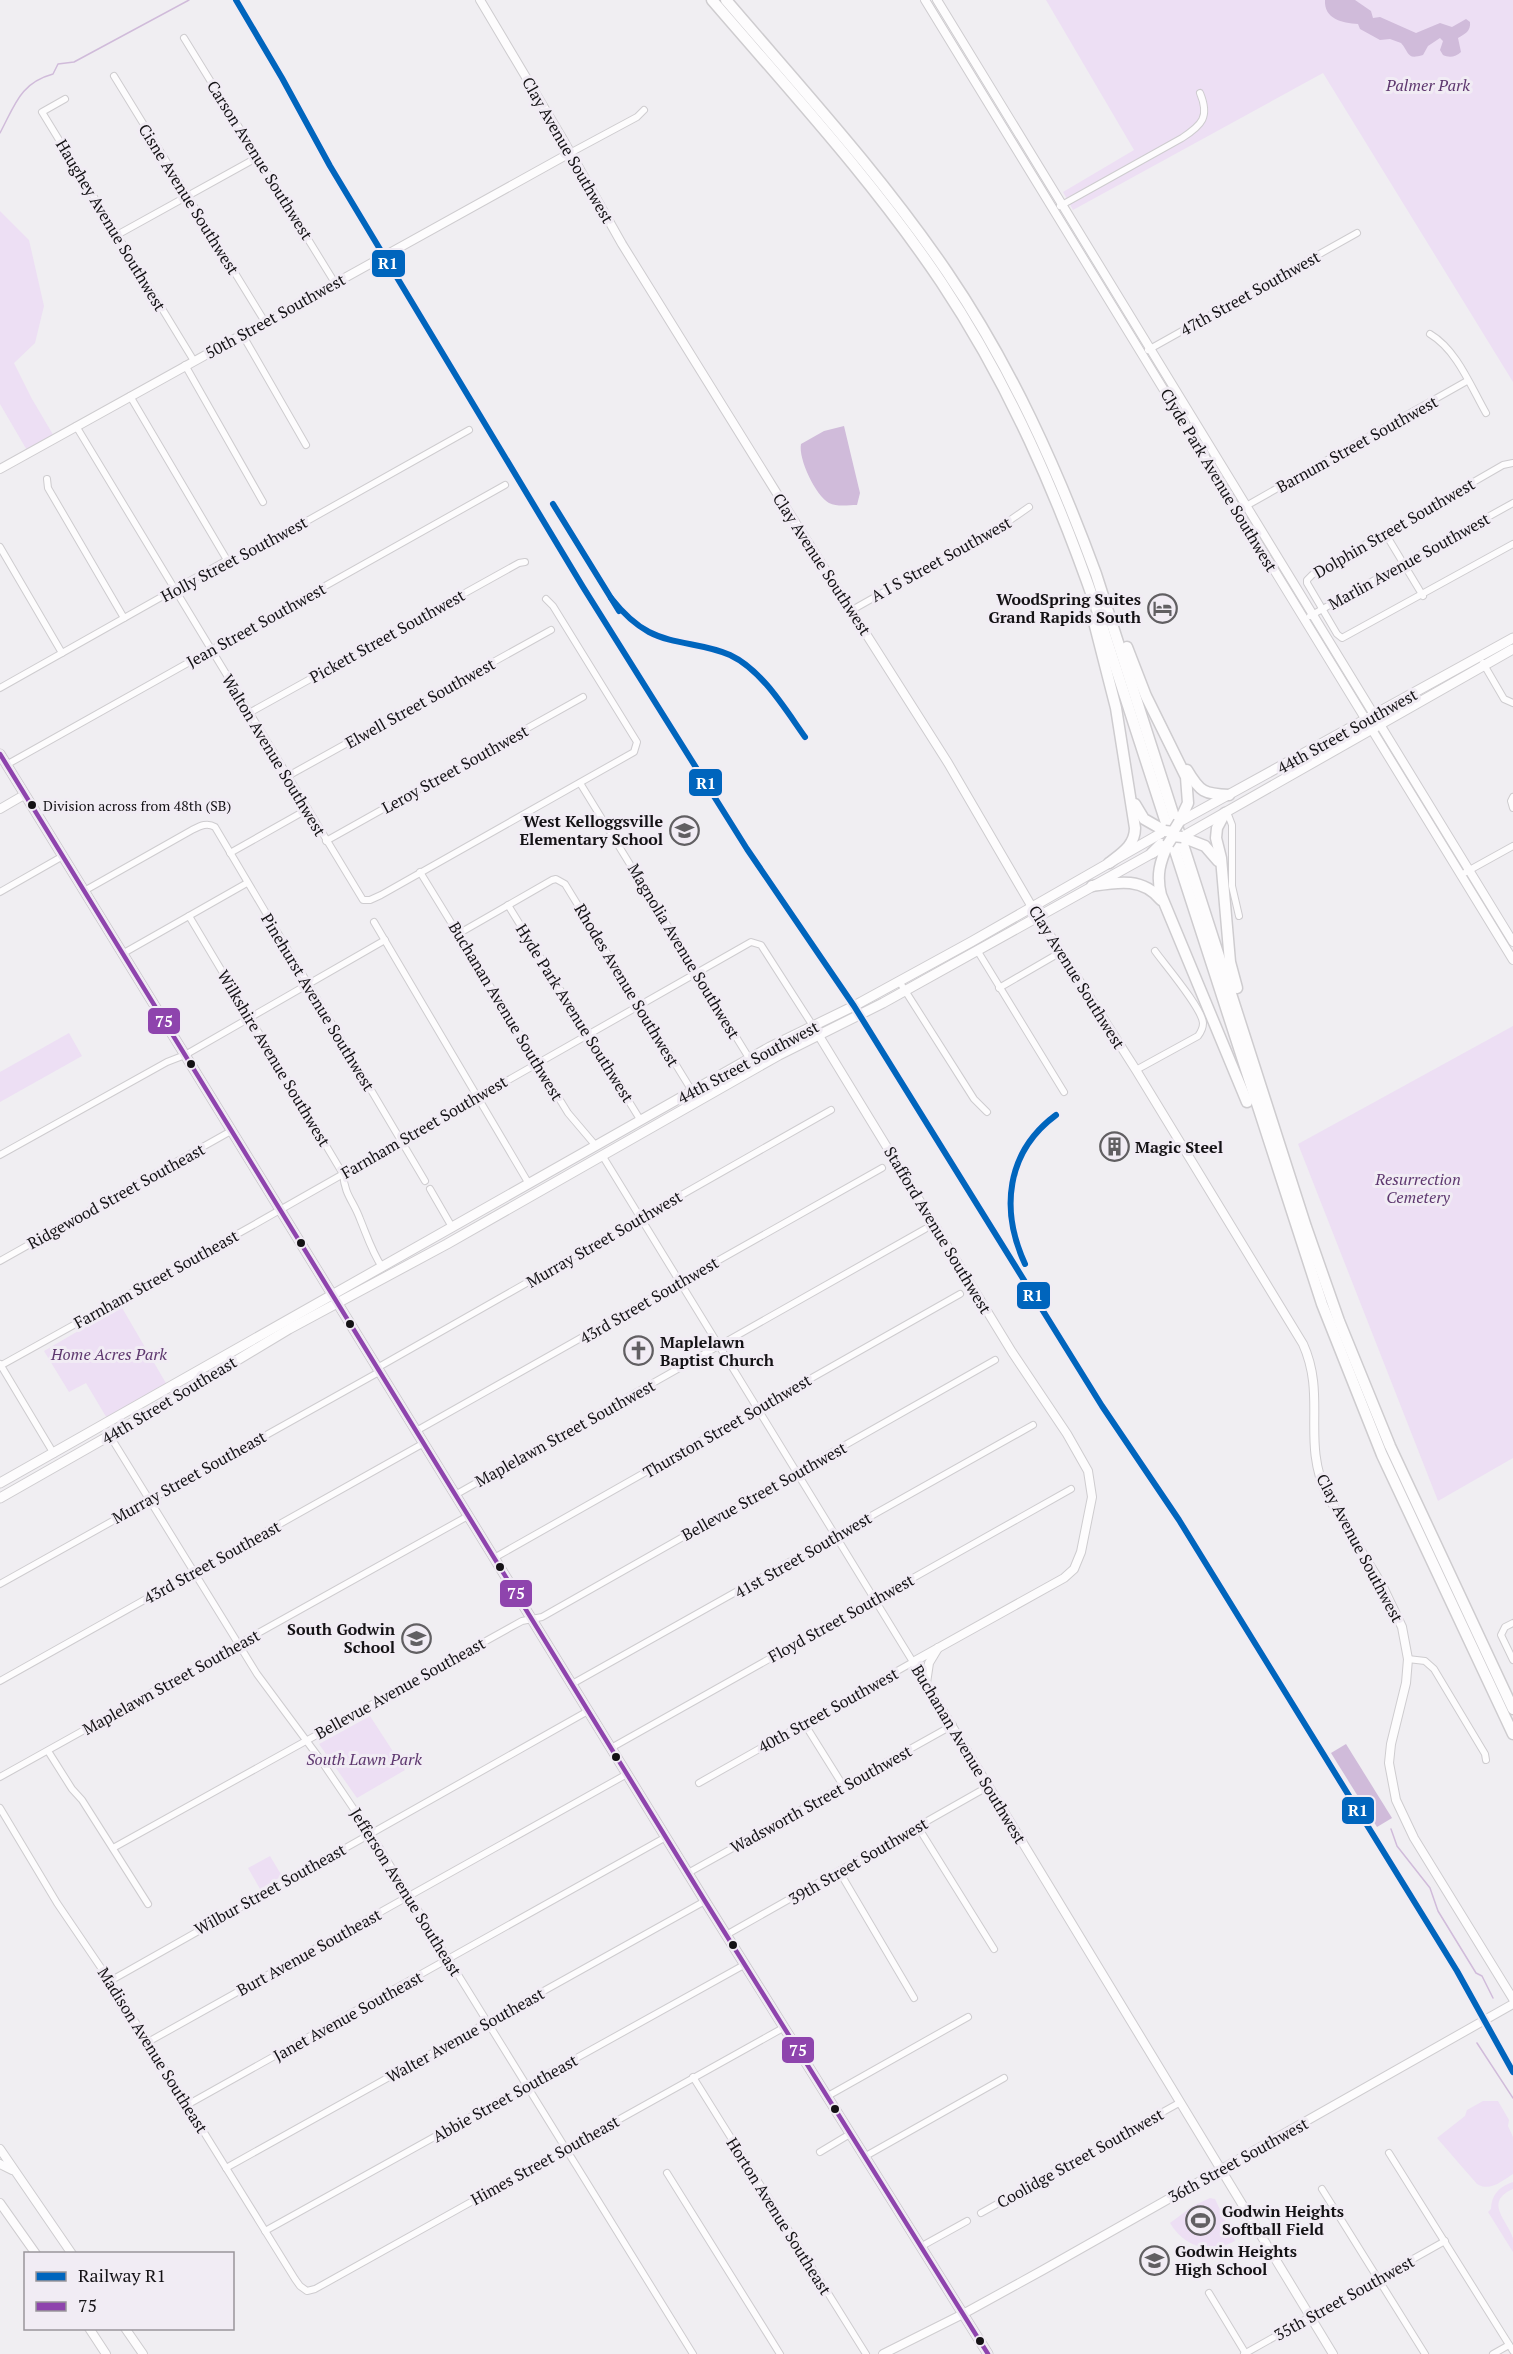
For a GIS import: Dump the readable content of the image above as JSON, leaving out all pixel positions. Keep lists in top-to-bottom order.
{
  "streets": {
    "main road": ["Clyde Park Avenue Southwest", "44th Street Southwest", "44th Street Southeast"],
    "street": [
      "Clay Avenue Southwest",
      "Carson Avenue Southwest",
      "Cisne Avenue Southwest",
      "Haughey Avenue Southwest",
      "47th Street Southwest",
      "50th Street Southwest",
      "Barnum Street Southwest",
      "Dolphin Street Southwest",
      "Holly Street Southwest",
      "A I S Street Southwest",
      "Marlin Avenue Southwest",
      "Jean Street Southwest",
      "Pickett Street Southwest",
      "Elwell Street Southwest",
      "Walton Avenue Southwest",
      "Leroy Street Southwest",
      "Magnolia Avenue Southwest",
      "Rhodes Avenue Southwest",
      "Pinehurst Avenue Southwest",
      "Buchanan Avenue Southwest",
      "Hyde Park Avenue Southwest",
      "Wilkshire Avenue Southwest",
      "Farnham Street Southwest",
      "Ridgewood Street Southeast",
      "Stafford Avenue Southwest",
      "Murray Street Southwest",
      "Farnham Street Southeast",
      "43rd Street Southwest",
      "Thurston Street Southwest",
      "Maplelawn Street Southwest",
      "Murray Street Southeast",
      "Bellevue Street Southwest",
      "41st Street Southwest",
      "43rd Street Southeast",
      "Floyd Street Southwest",
      "Maplelawn Street Southeast",
      "Bellevue Avenue Southeast",
      "40th Street Southwest",
      "Wadsworth Street Southwest",
      "39th Street Southwest",
      "Wilbur Street Southeast",
      "Jefferson Avenue Southeast",
      "Burt Avenue Southeast",
      "Janet Avenue Southeast",
      "Walter Avenue Southeast",
      "Madison Avenue Southeast",
      "Abbie Street Southeast",
      "Coolidge Street Southwest",
      "Himes Street Southeast",
      "36th Street Southwest",
      "Horton Avenue Southeast",
      "35th Street Southwest"
    ]
  },
  "crossings": [
    ["Clay Avenue Southwest", "50th Street Southwest"],
    ["Clay Avenue Southwest", "A I S Street Southwest"],
    ["Clay Avenue Southwest", "44th Street Southwest"],
    ["Carson Avenue Southwest", "50th Street Southwest"],
    ["Cisne Avenue Southwest", "50th Street Southwest"],
    ["Haughey Avenue Southwest", "50th Street Southwest"],
    ["47th Street Southwest", "Clyde Park Avenue Southwest"],
    ["50th Street Southwest", "Walton Avenue Southwest"],
    ["Barnum Street Southwest", "Clyde Park Avenue Southwest"],
    ["Clyde Park Avenue Southwest", "Marlin Avenue Southwest"],
    ["Clyde Park Avenue Southwest", "44th Street Southwest"],
    ["Dolphin Street Southwest", "Marlin Avenue Southwest"],
    ["Holly Street Southwest", "Walton Avenue Southwest"],
    ["Jean Street Southwest", "Walton Avenue Southwest"],
    ["Pickett Street Southwest", "Walton Avenue Southwest"],
    ["Elwell Street Southwest", "Walton Avenue Southwest"],
    ["44th Street Southwest", "Magnolia Avenue Southwest"],
    ["44th Street Southwest", "Rhodes Avenue Southwest"],
    ["44th Street Southwest", "Buchanan Avenue Southwest"],
    ["44th Street Southwest", "Hyde Park Avenue Southwest"],
    ["44th Street Southwest", "Wilkshire Avenue Southwest"],
    ["44th Street Southwest", "Stafford Avenue Southwest"],
    ["44th Street Southwest", "44th Street Southeast"],
    ["Walton Avenue Southwest", "Leroy Street Southwest"],
    ["Walton Avenue Southwest", "Buchanan Avenue Southwest"],
    ["Magnolia Avenue Southwest", "Farnham Street Southwest"],
    ["Rhodes Avenue Southwest", "Hyde Park Avenue Southwest"],
    ["Rhodes Avenue Southwest", "Farnham Street Southwest"],
    ["Pinehurst Avenue Southwest", "Farnham Street Southwest"],
    ["Buchanan Avenue Southwest", "Farnham Street Southwest"],
    ["Buchanan Avenue Southwest", "Murray Street Southwest"],
    ["Buchanan Avenue Southwest", "43rd Street Southwest"],
    ["Buchanan Avenue Southwest", "Thurston Street Southwest"],
    ["Buchanan Avenue Southwest", "Maplelawn Street Southwest"],
    ["Buchanan Avenue Southwest", "Bellevue Street Southwest"],
    ["Buchanan Avenue Southwest", "41st Street Southwest"],
    ["Buchanan Avenue Southwest", "Floyd Street Southwest"],
    ["Buchanan Avenue Southwest", "40th Street Southwest"],
    ["Buchanan Avenue Southwest", "Wadsworth Street Southwest"],
    ["Buchanan Avenue Southwest", "39th Street Southwest"],
    ["Buchanan Avenue Southwest", "Coolidge Street Southwest"],
    ["Buchanan Avenue Southwest", "36th Street Southwest"],
    ["Buchanan Avenue Southwest", "35th Street Southwest"],
    ["Hyde Park Avenue Southwest", "Farnham Street Southwest"],
    ["Wilkshire Avenue Southwest", "Farnham Street Southwest"],
    ["Farnham Street Southwest", "Stafford Avenue Southwest"],
    ["Farnham Street Southwest", "Farnham Street Southeast"],
    ["Stafford Avenue Southwest", "40th Street Southwest"],
    ["Murray Street Southwest", "Murray Street Southeast"],
    ["44th Street Southeast", "Jefferson Avenue Southeast"],
    ["Murray Street Southeast", "Jefferson Avenue Southeast"],
    ["Bellevue Street Southwest", "Bellevue Avenue Southeast"],
    ["43rd Street Southeast", "Jefferson Avenue Southeast"],
    ["Maplelawn Street Southeast", "Jefferson Avenue Southeast"],
    ["Bellevue Avenue Southeast", "Jefferson Avenue Southeast"],
    ["Wilbur Street Southeast", "Jefferson Avenue Southeast"],
    ["Wilbur Street Southeast", "Madison Avenue Southeast"],
    ["Jefferson Avenue Southeast", "Burt Avenue Southeast"],
    ["Jefferson Avenue Southeast", "Janet Avenue Southeast"],
    ["Jefferson Avenue Southeast", "Walter Avenue Southeast"],
    ["Jefferson Avenue Southeast", "Abbie Street Southeast"],
    ["Jefferson Avenue Southeast", "Himes Street Southeast"],
    ["Burt Avenue Southeast", "Madison Avenue Southeast"],
    ["Janet Avenue Southeast", "Madison Avenue Southeast"],
    ["Walter Avenue Southeast", "Madison Avenue Southeast"],
    ["Madison Avenue Southeast", "Abbie Street Southeast"],
    ["Madison Avenue Southeast", "Himes Street Southeast"],
    ["Himes Street Southeast", "Horton Avenue Southeast"]
  ],
  "parks": [
    "Palmer Park",
    "Resurrection Cemetery",
    "Home Acres Park",
    "South Lawn Park"
  ],
  "places": {
    "hotel": ["WoodSpring Suites Grand Rapids South"],
    "other": ["Division across from 48th (SB)"],
    "school or university": ["West Kelloggsville Elementary School", "South Godwin School", "Godwin Heights High School"],
    "building": ["Magic Steel"],
    "church": ["Maplelawn Baptist Church"],
    "sports": ["Godwin Heights Softball Field"]
  },
  "lines": ["rail line R1", "transit line 75"],
  "legend": ["Railway R1", "75"]
}
